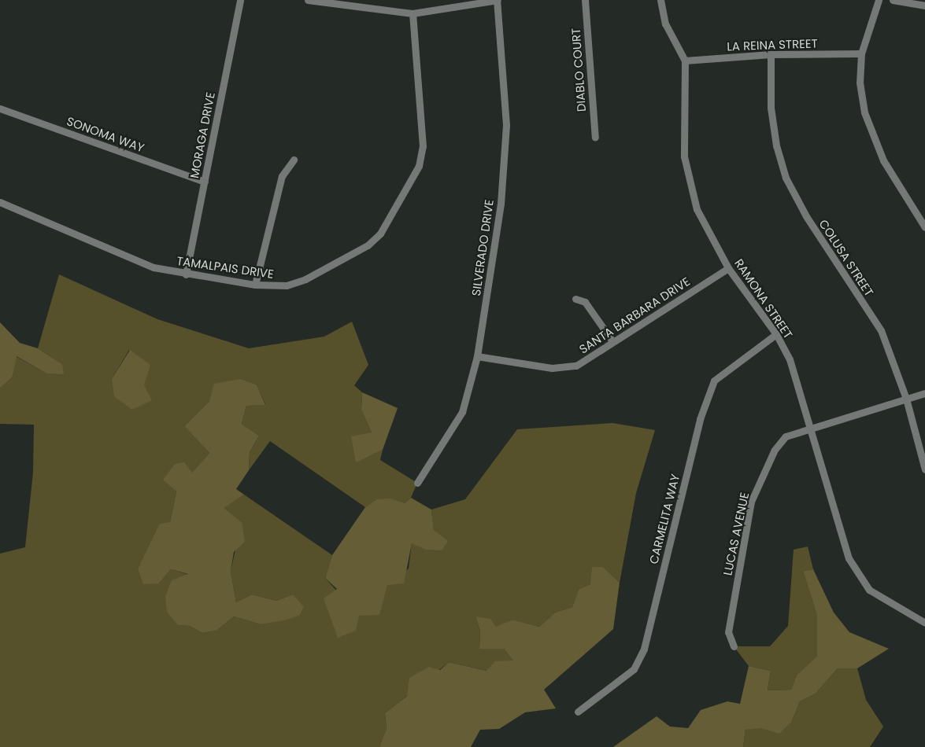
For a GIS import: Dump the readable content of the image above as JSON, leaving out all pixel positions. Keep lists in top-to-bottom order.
{
  "streets": {
    "street": [
      "LA REINA STREET",
      "DIABLO COURT",
      "SONOMA WAY",
      "MORAGA DRIVE",
      "SILVERADO DRIVE",
      "COLUSA STREET",
      "TAMALPAIS DRIVE",
      "RAMONA STREET",
      "SANTA BARBARA DRIVE",
      "CARMELITA WAY",
      "LUCAS AVENUE"
    ]
  },
  "crossings": [
    ["LA REINA STREET", "COLUSA STREET"],
    ["LA REINA STREET", "RAMONA STREET"],
    ["SONOMA WAY", "MORAGA DRIVE"],
    ["MORAGA DRIVE", "TAMALPAIS DRIVE"],
    ["SILVERADO DRIVE", "SANTA BARBARA DRIVE"],
    ["COLUSA STREET", "LUCAS AVENUE"],
    ["RAMONA STREET", "SANTA BARBARA DRIVE"],
    ["RAMONA STREET", "CARMELITA WAY"],
    ["RAMONA STREET", "LUCAS AVENUE"]
  ]
}
